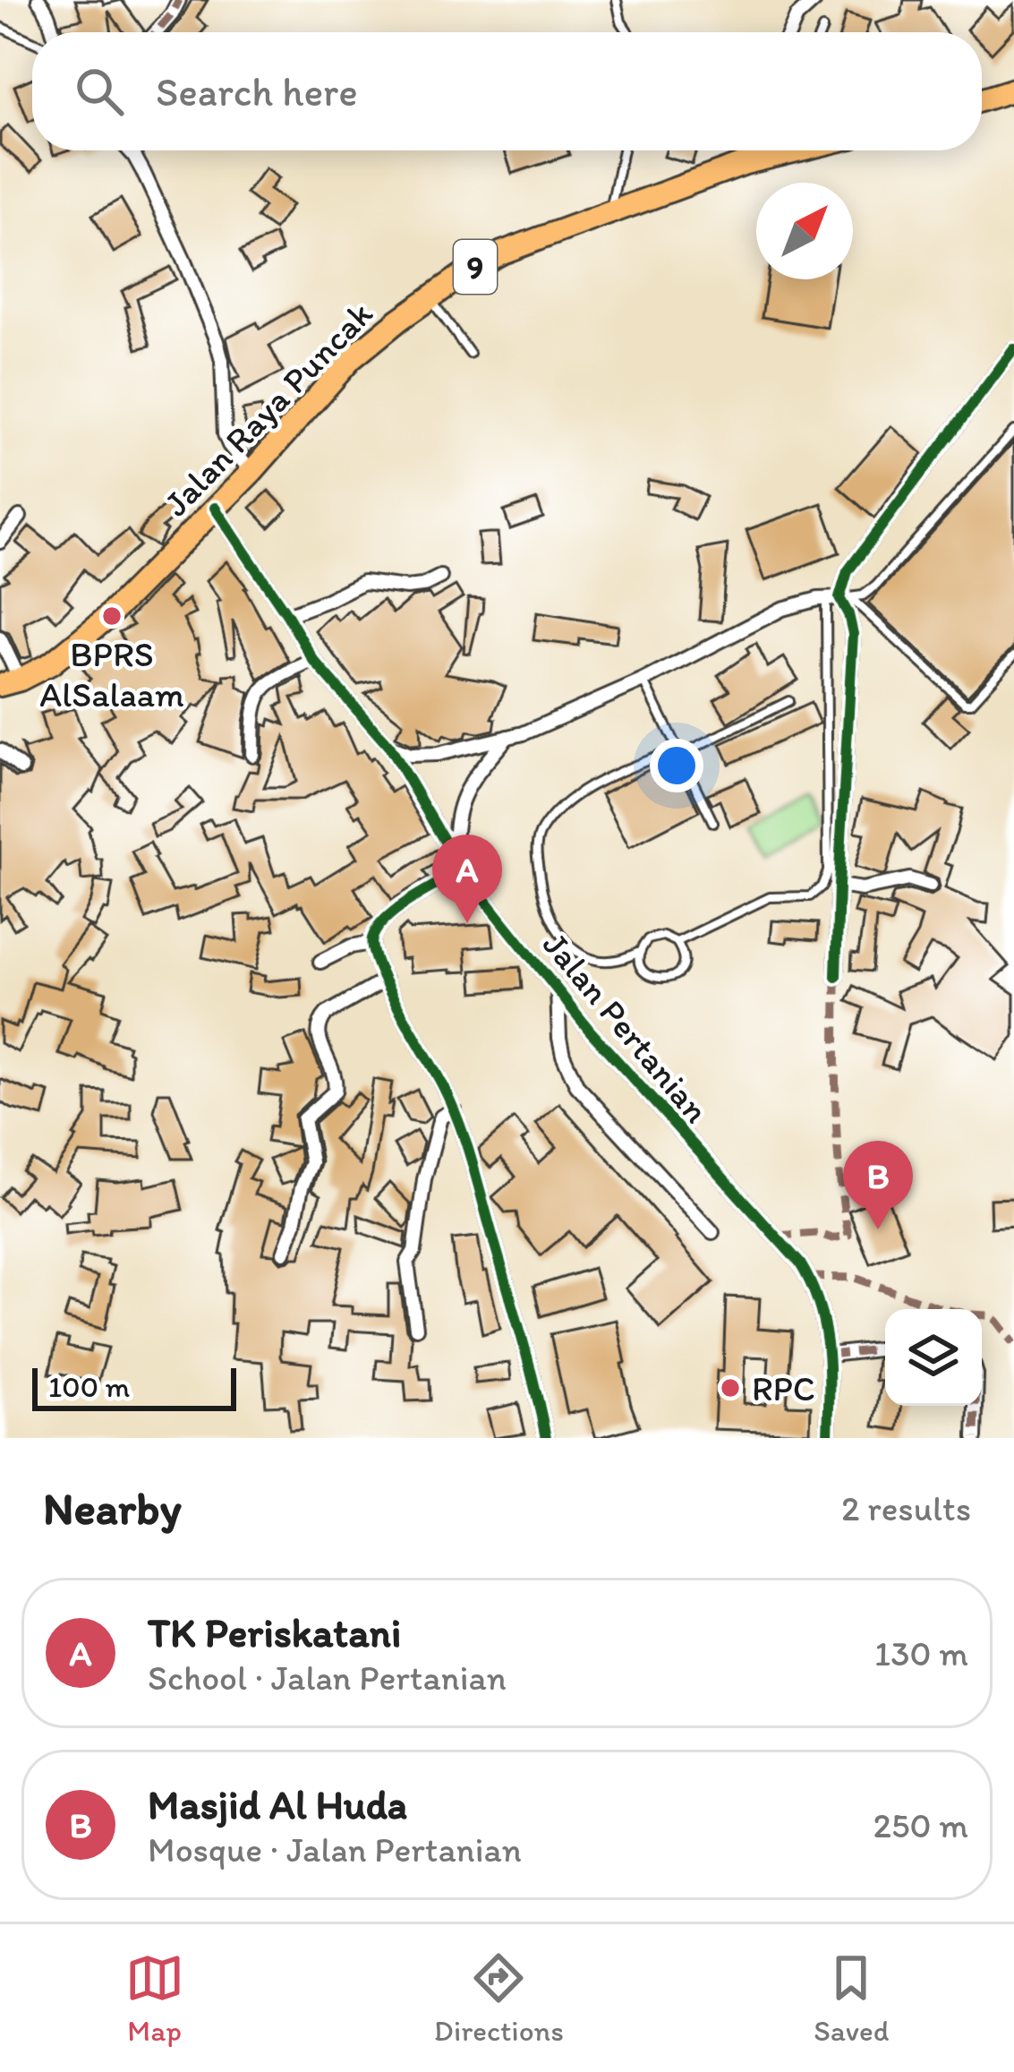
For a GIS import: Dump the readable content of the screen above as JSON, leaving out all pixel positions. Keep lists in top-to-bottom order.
{
  "streets": {
    "highway": ["9", "Jalan Raya Puncak"],
    "street": ["Jalan Pertanian"]
  },
  "crossings": [
    ["Jalan Raya Puncak", "Jalan Pertanian"]
  ],
  "places": ["BPRS AlSalaam", "RPC"],
  "scale_bar": "100 m",
  "north": "top right",
  "page": {
    "search": "Search here",
    "pins": ["A", "B"],
    "scale": "100 m",
    "heading": ["Nearby", "2 results"],
    "list": [
      {
        "mark": "A",
        "name": "TK Periskatani",
        "note": "School · Jalan Pertanian",
        "value": "130 m"
      },
      {
        "mark": "B",
        "name": "Masjid Al Huda",
        "note": "Mosque · Jalan Pertanian",
        "value": "250 m"
      }
    ],
    "nav": ["Map", "Directions", "Saved"]
  }
}
